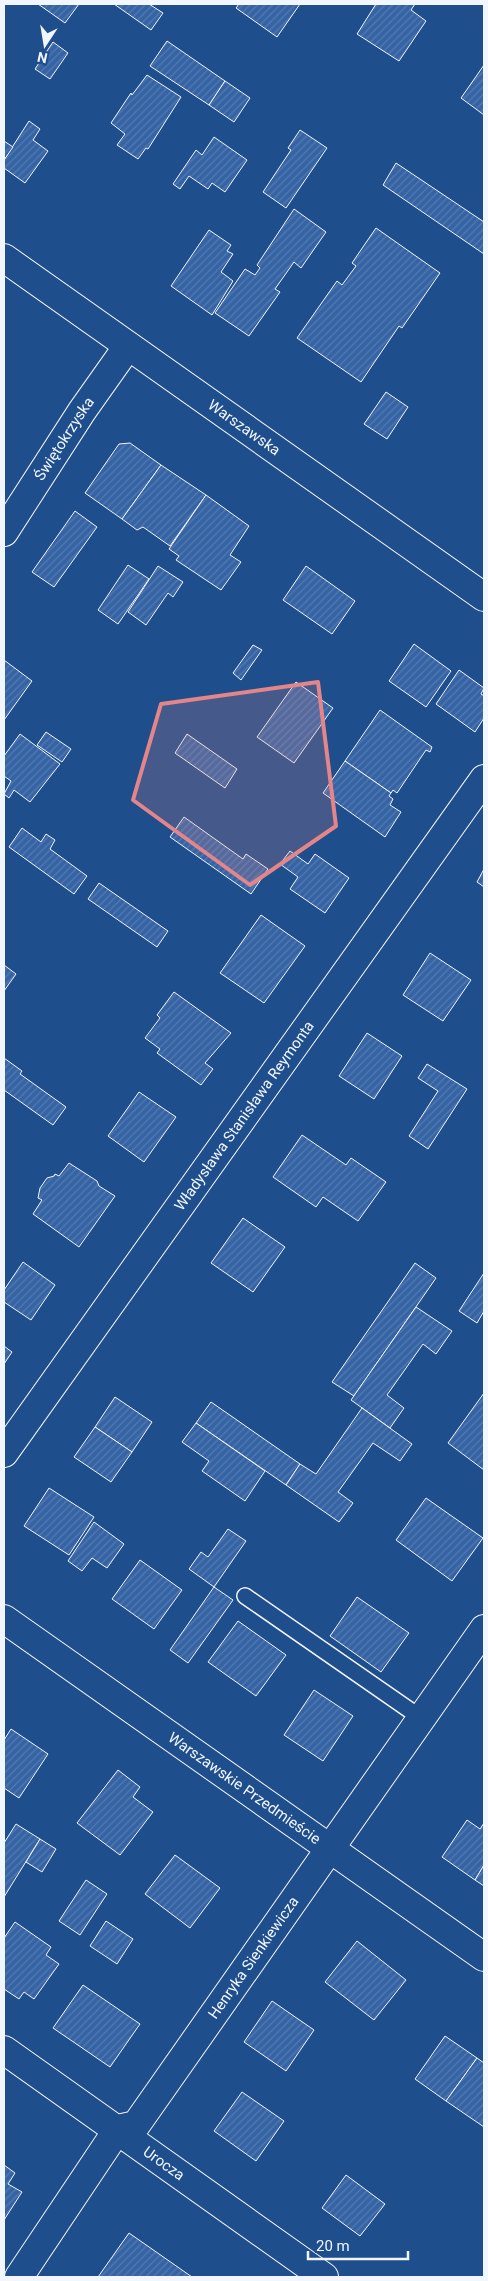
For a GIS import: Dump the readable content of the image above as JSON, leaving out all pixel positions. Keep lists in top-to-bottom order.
{
  "streets": {
    "street": [
      "Warszawska",
      "Świętokrzyska",
      "Władysława Stanisława Reymonta",
      "Warszawskie Przedmieście",
      "Henryka Sienkiewicza",
      "Urocza"
    ]
  },
  "crossings": [
    ["Warszawska", "Świętokrzyska"],
    ["Warszawskie Przedmieście", "Henryka Sienkiewicza"],
    ["Henryka Sienkiewicza", "Urocza"]
  ],
  "scale_bar": "20 m",
  "north": "bottom"
}
